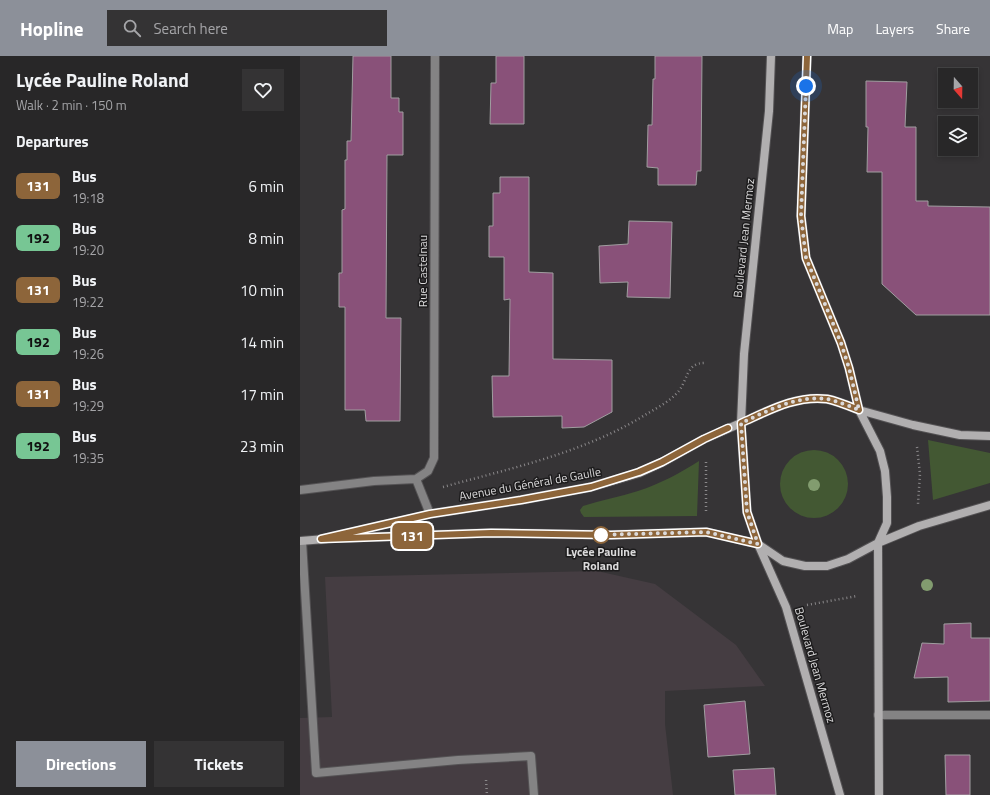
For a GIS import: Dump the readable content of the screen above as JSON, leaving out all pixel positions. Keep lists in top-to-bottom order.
{
  "streets": {
    "main road": ["Boulevard Jean Mermoz", "Avenue du Général de Gaulle"],
    "street": ["Rue Castelnau"]
  },
  "crossings": [
    ["Boulevard Jean Mermoz", "Avenue du Général de Gaulle"]
  ],
  "places": ["Lycée Pauline Roland"],
  "lines": ["bus line 131"],
  "north": "bottom",
  "page": {
    "header": "Hopline",
    "search": "Search here",
    "nav": ["Map", "Layers", "Share"],
    "heading": [
      ["Lycée Pauline Roland", "Walk · 2 min · 150 m"],
      "Departures"
    ],
    "on_map": "131",
    "list": [
      {
        "mark": "131",
        "name": "Bus",
        "note": "19:18",
        "value": "6 min"
      },
      {
        "mark": "192",
        "name": "Bus",
        "note": "19:20",
        "value": "8 min"
      },
      {
        "mark": "131",
        "name": "Bus",
        "note": "19:22",
        "value": "10 min"
      },
      {
        "mark": "192",
        "name": "Bus",
        "note": "19:26",
        "value": "14 min"
      },
      {
        "mark": "131",
        "name": "Bus",
        "note": "19:29",
        "value": "17 min"
      },
      {
        "mark": "192",
        "name": "Bus",
        "note": "19:35",
        "value": "23 min"
      }
    ],
    "buttons": ["Directions", "Tickets"]
  }
}
